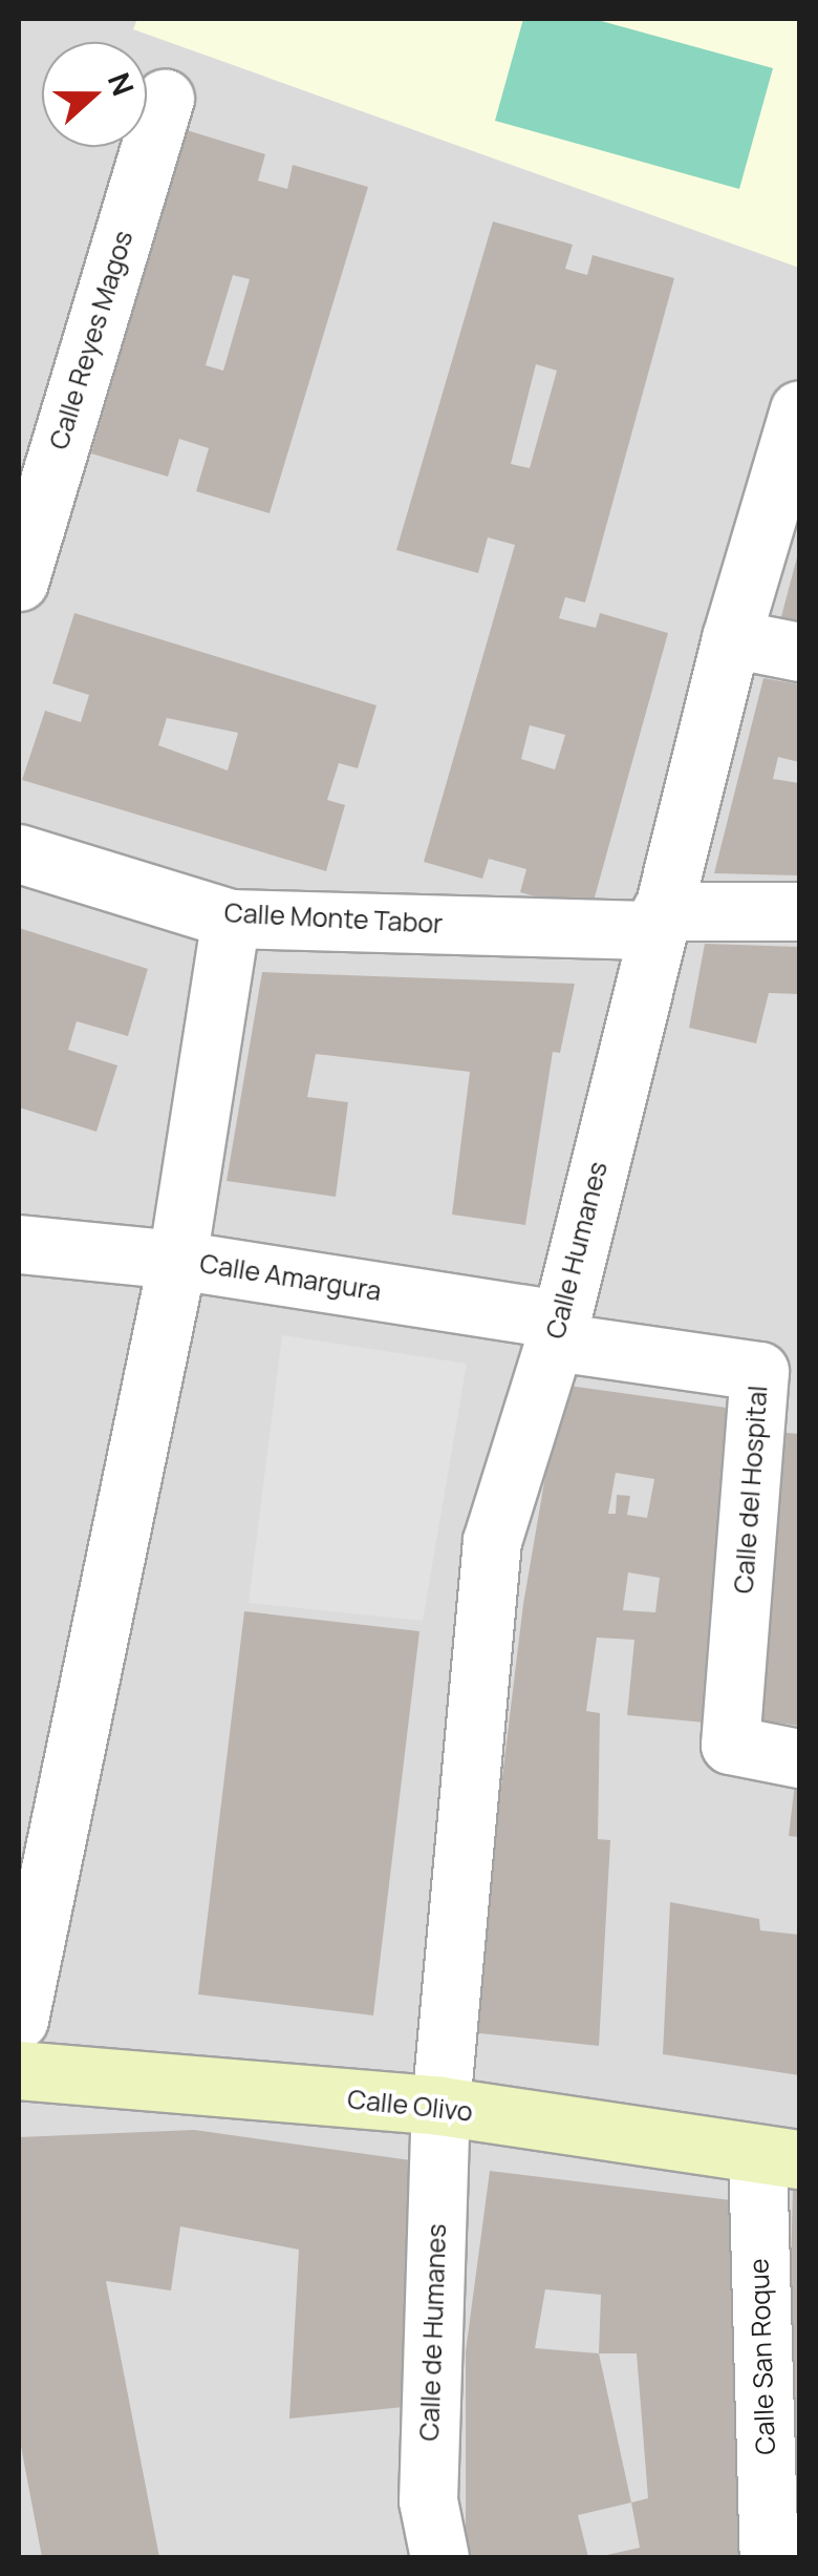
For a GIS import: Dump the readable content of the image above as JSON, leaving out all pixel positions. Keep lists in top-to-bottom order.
{
  "streets": {
    "street": [
      "Calle Reyes Magos",
      "Calle Monte Tabor",
      "Calle Humanes",
      "Calle Amargura",
      "Calle del Hospital",
      "Calle Olivo",
      "Calle de Humanes",
      "Calle San Roque"
    ]
  },
  "crossings": [
    ["Calle Monte Tabor", "Calle Humanes"],
    ["Calle Humanes", "Calle Amargura"],
    ["Calle Humanes", "Calle del Hospital"],
    ["Calle Humanes", "Calle Olivo"],
    ["Calle Humanes", "Calle de Humanes"],
    ["Calle Amargura", "Calle del Hospital"],
    ["Calle Olivo", "Calle de Humanes"],
    ["Calle Olivo", "Calle San Roque"]
  ],
  "north": "right"
}
